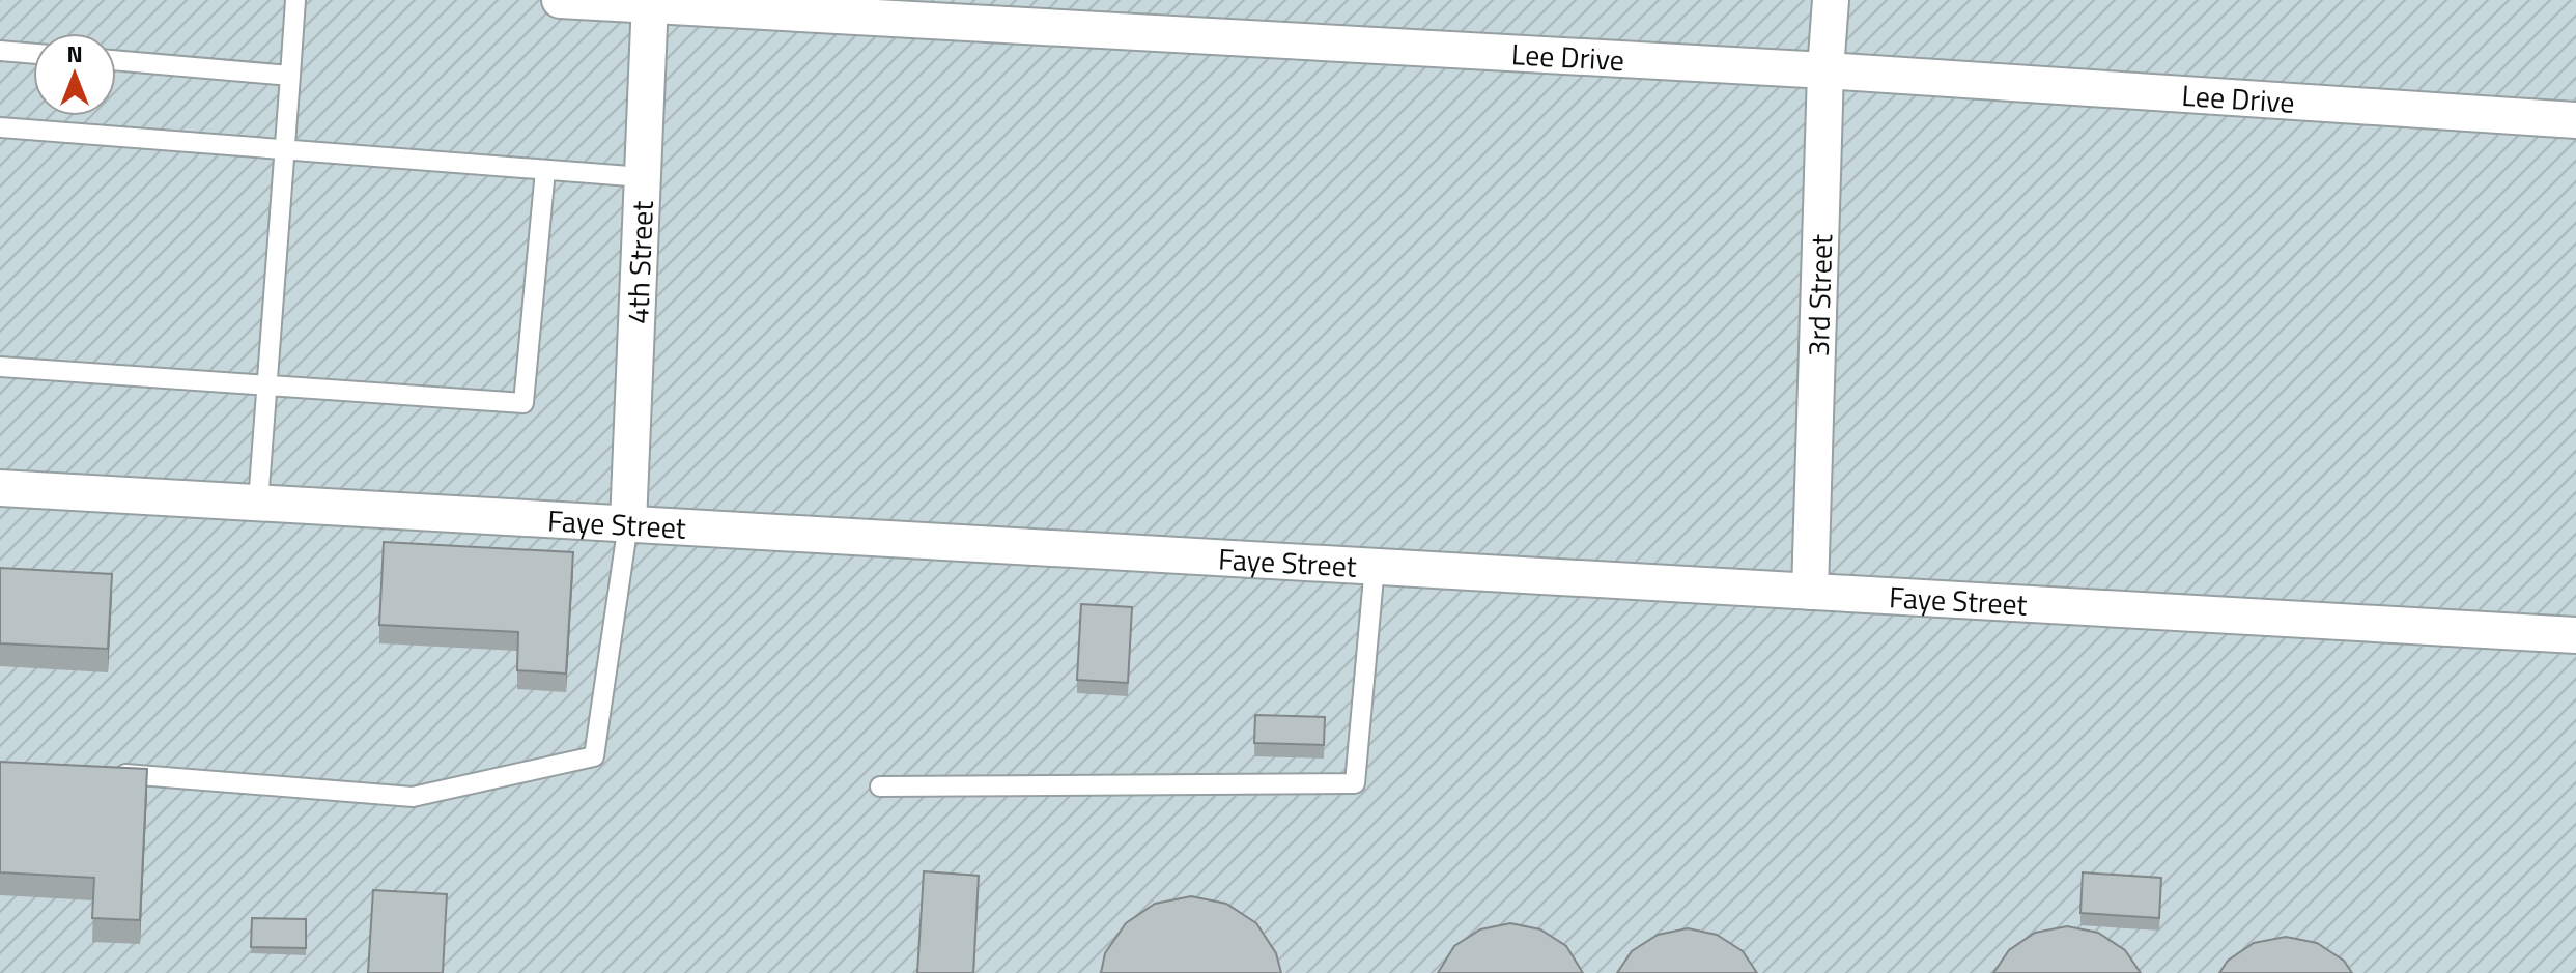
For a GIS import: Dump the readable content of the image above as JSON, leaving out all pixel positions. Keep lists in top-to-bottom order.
{
  "streets": {
    "street": [
      "Lee Drive",
      "4th Street",
      "3rd Street",
      "Faye Street"
    ]
  },
  "crossings": [
    ["Lee Drive", "4th Street"],
    ["Lee Drive", "3rd Street"],
    ["4th Street", "Faye Street"],
    ["3rd Street", "Faye Street"]
  ],
  "north": "top"
}
